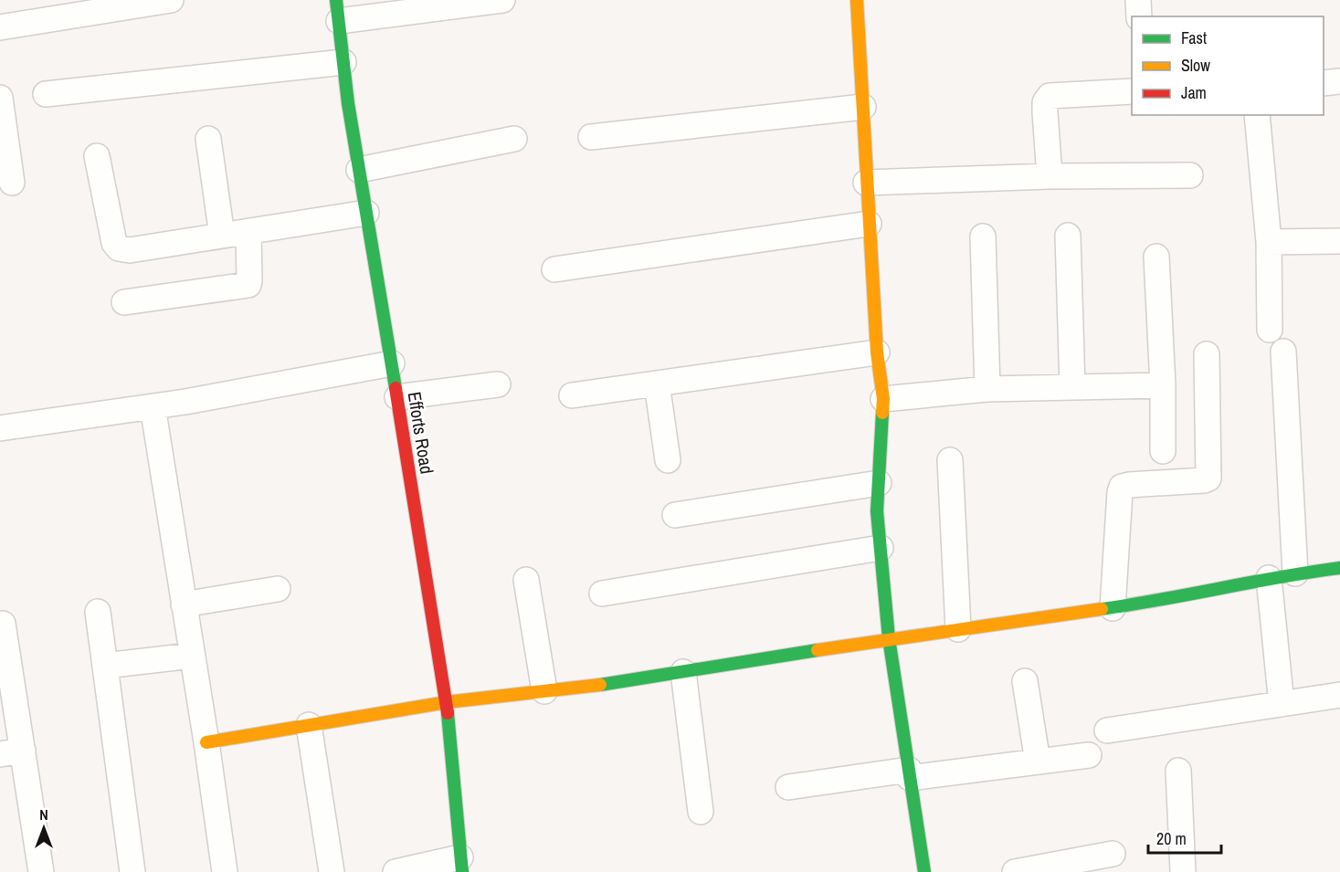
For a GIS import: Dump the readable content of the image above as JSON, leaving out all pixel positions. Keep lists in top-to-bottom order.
{
  "streets": {
    "street": ["Efforts Road"]
  },
  "legend": ["Fast", "Slow", "Jam"],
  "scale_bar": "20 m",
  "north": "top"
}
